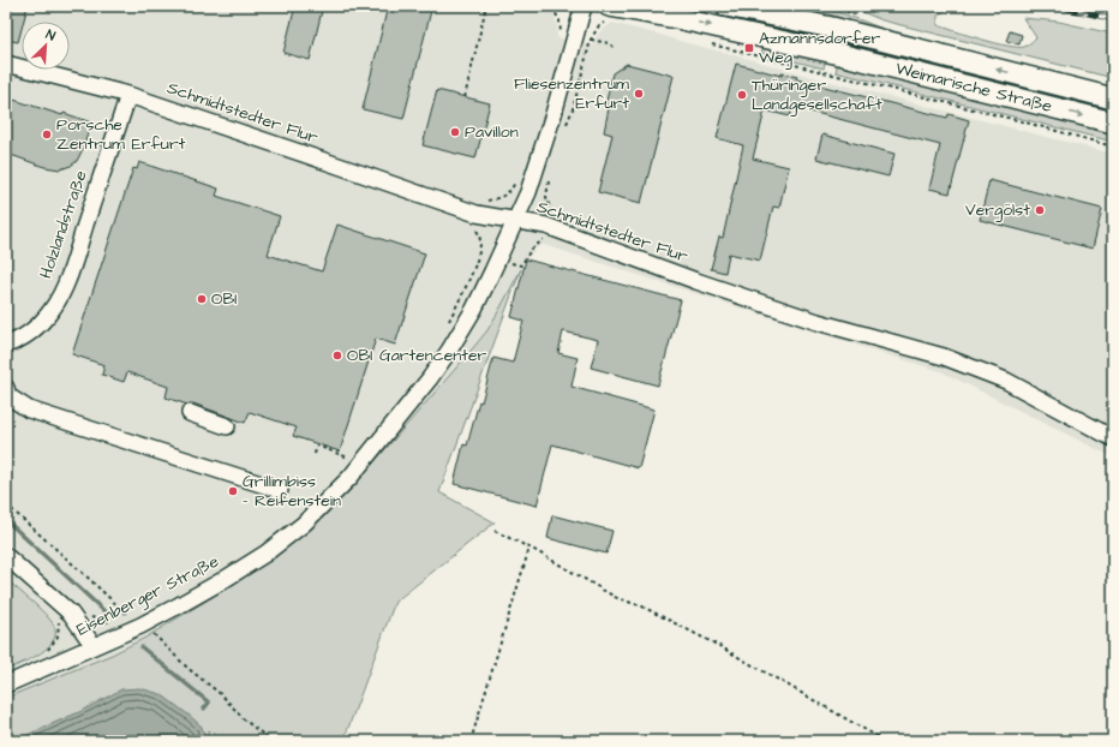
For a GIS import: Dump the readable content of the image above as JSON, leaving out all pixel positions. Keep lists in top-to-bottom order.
{
  "streets": {
    "main road": ["Weimarische Straße"],
    "street": ["Schmidtstedter Flur", "Holzlandstraße", "Eisenberger Straße"]
  },
  "crossings": [
    ["Schmidtstedter Flur", "Holzlandstraße"],
    ["Schmidtstedter Flur", "Eisenberger Straße"]
  ],
  "places": {
    "transit": ["Azmannsdorfer Weg"],
    "other": [
      "Fliesenzentrum Erfurt",
      "Thüringer Landgesellschaft",
      "Pavillon",
      "Porsche Zentrum Erfurt",
      "Vergölst",
      "OBI",
      "OBI Gartencenter",
      "Grillimbiss - Reifenstein"
    ]
  },
  "north": "top right"
}
